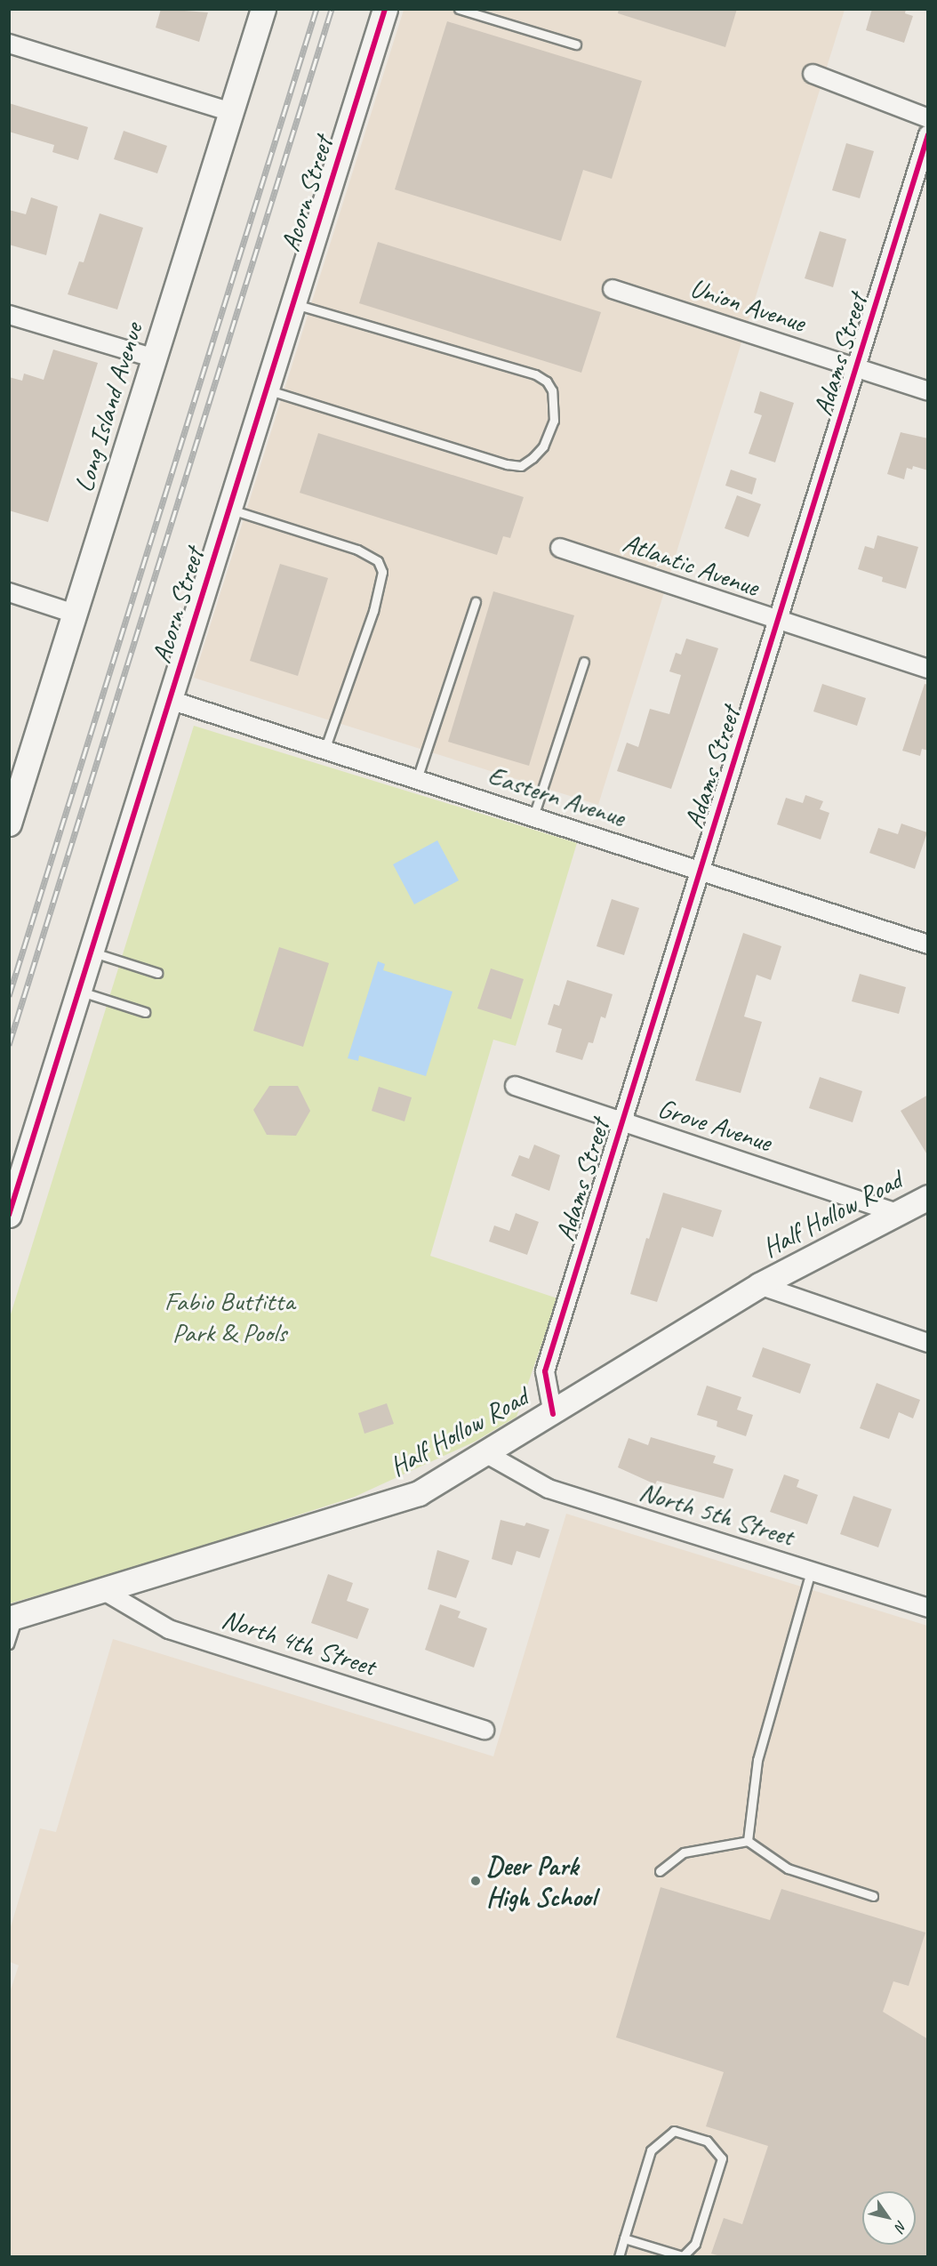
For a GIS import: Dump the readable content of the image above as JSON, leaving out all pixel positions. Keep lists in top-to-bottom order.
{
  "streets": {
    "street": [
      "Acorn Street",
      "Union Avenue",
      "Adams Street",
      "Long Island Avenue",
      "Atlantic Avenue",
      "Eastern Avenue",
      "Grove Avenue",
      "Half Hollow Road",
      "North 5th Street",
      "North 4th Street"
    ]
  },
  "crossings": [
    ["Acorn Street", "Eastern Avenue"],
    ["Union Avenue", "Adams Street"],
    ["Adams Street", "Atlantic Avenue"],
    ["Adams Street", "Eastern Avenue"],
    ["Adams Street", "Grove Avenue"],
    ["Adams Street", "Half Hollow Road"],
    ["Grove Avenue", "Half Hollow Road"],
    ["Half Hollow Road", "North 5th Street"],
    ["Half Hollow Road", "North 4th Street"]
  ],
  "parks": ["Fabio Buttitta Park & Pools"],
  "places": ["Deer Park High School"],
  "north": "bottom right"
}
